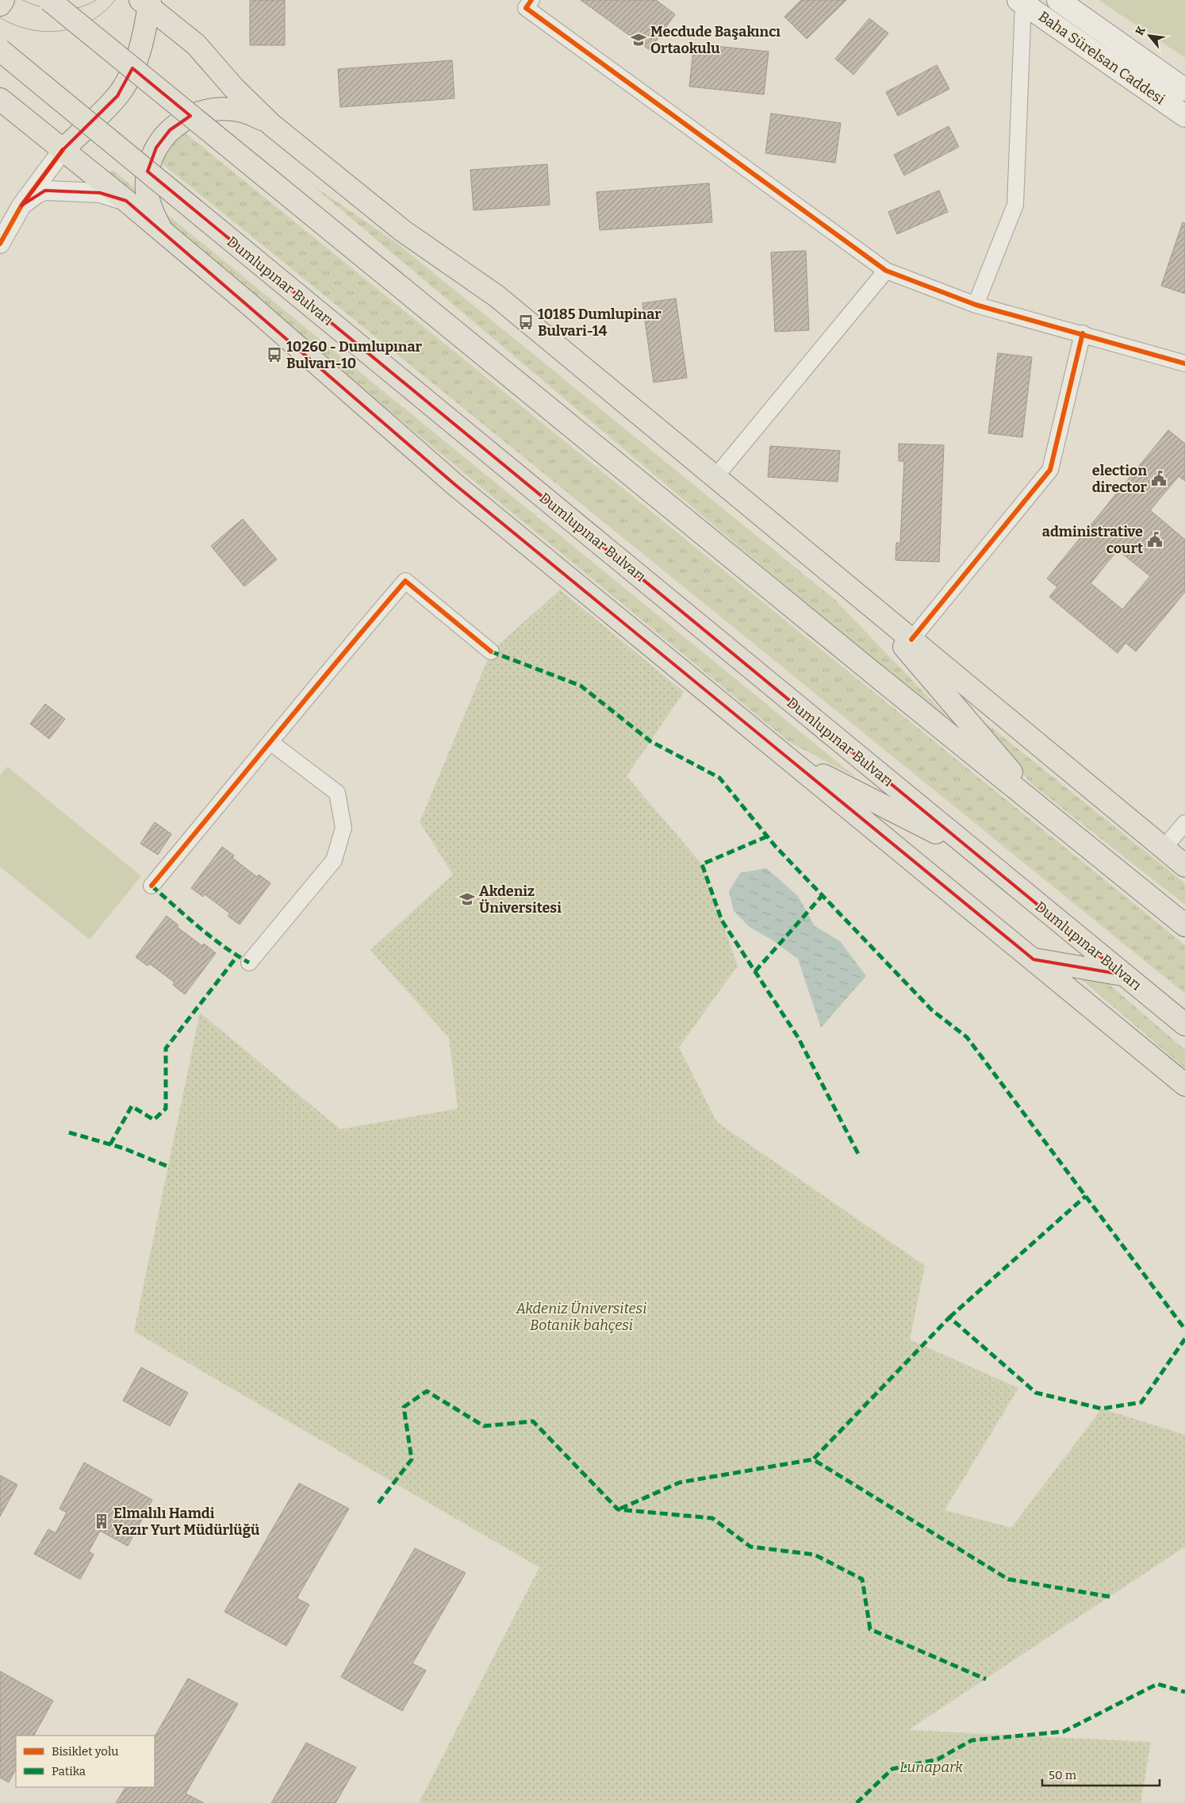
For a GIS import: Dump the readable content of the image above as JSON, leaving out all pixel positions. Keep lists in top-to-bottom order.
{
  "streets": {
    "main road": ["Baha Sürelsan Caddesi", "Dumlupınar Bulvarı"]
  },
  "parks": ["Akdeniz Üniversitesi Botanik bahçesi", "Lunapark"],
  "places": {
    "school or university": ["Mecdude Başakıncı Ortaokulu", "Akdeniz Üniversitesi"],
    "bus stop": ["10185 Dumlupinar Bulvari-14", "10260 - Dumlupınar Bulvarı-10"],
    "public building": ["election director", "administrative court"],
    "building": ["Elmalılı Hamdi Yazır Yurt Müdürlüğü"]
  },
  "legend": ["Bisiklet yolu", "Patika"],
  "scale_bar": "50 m",
  "north": "top left"
}
